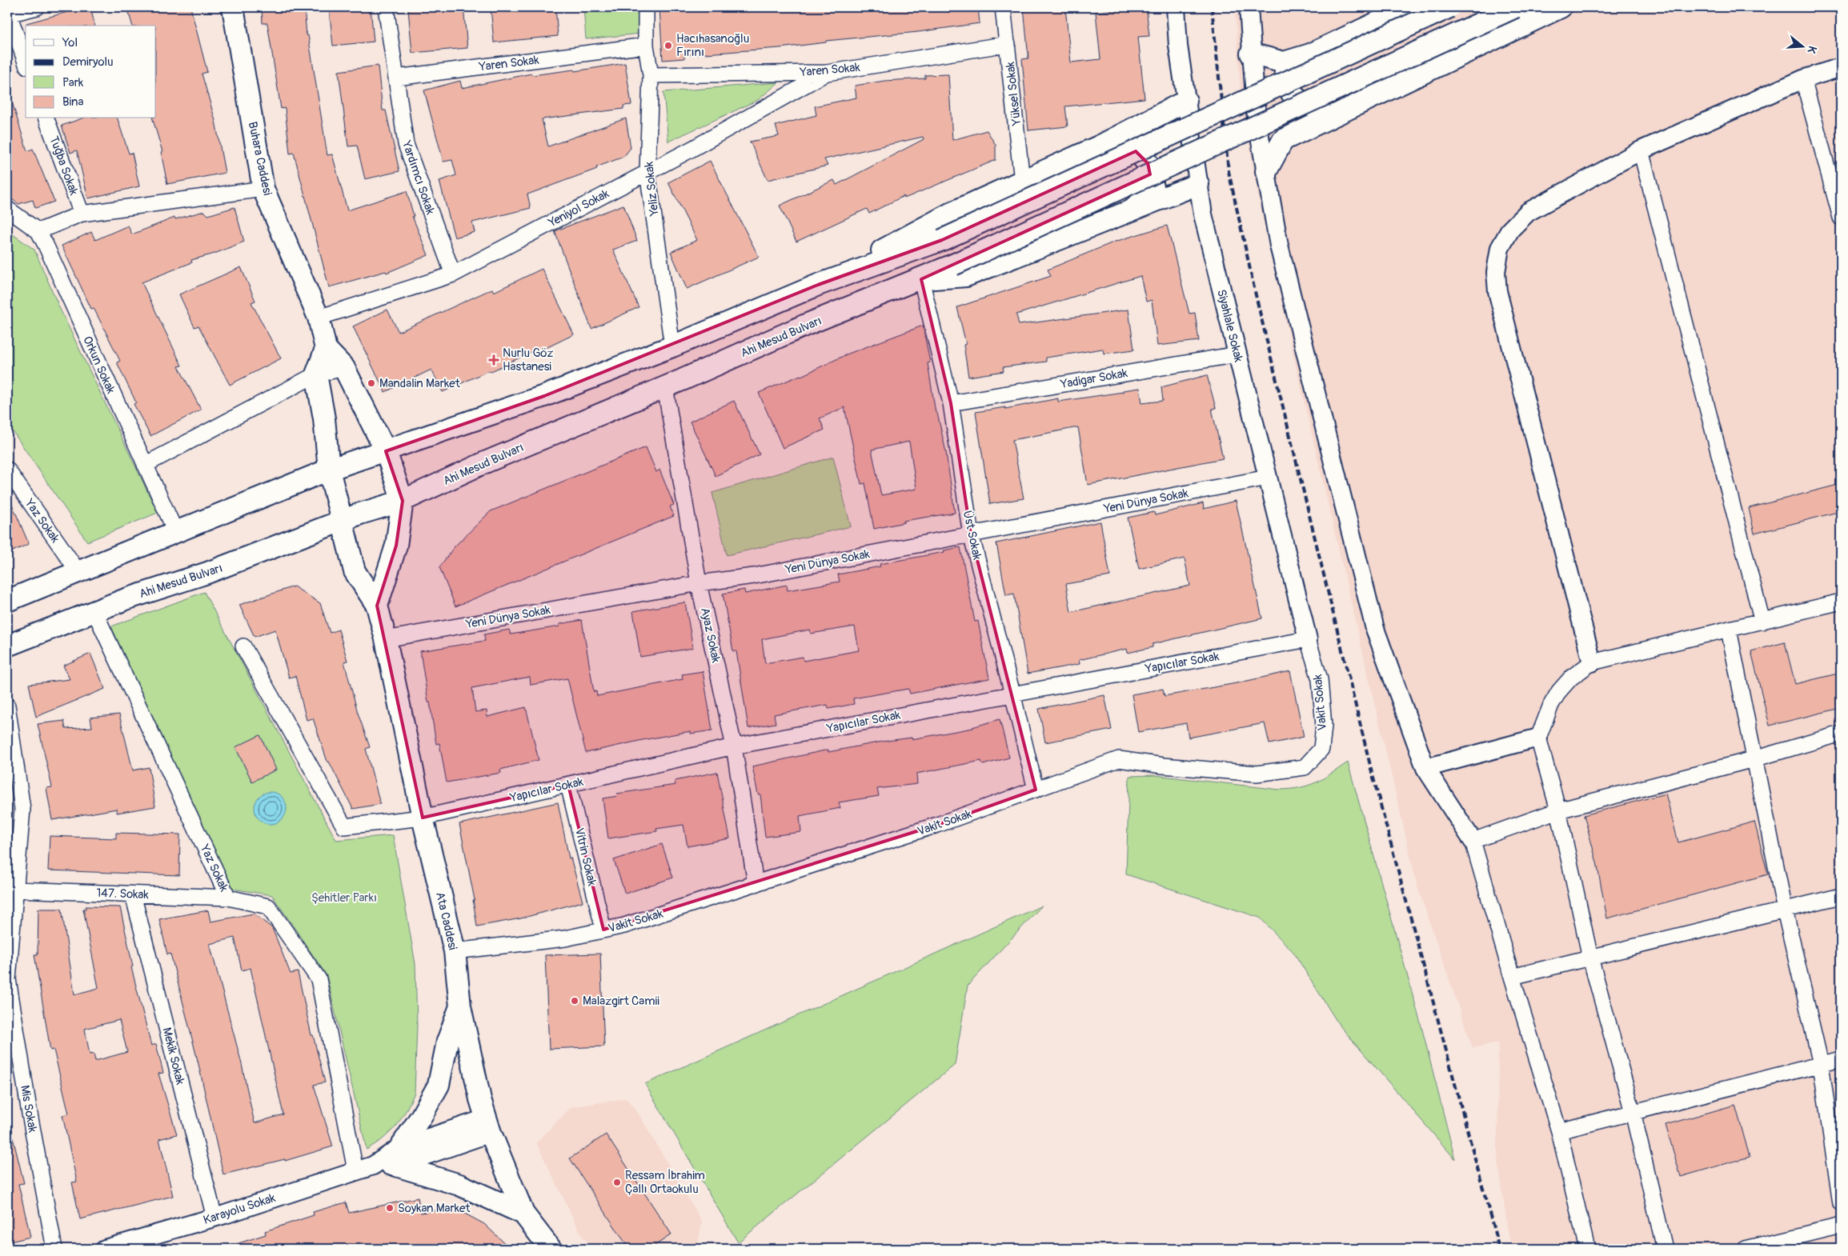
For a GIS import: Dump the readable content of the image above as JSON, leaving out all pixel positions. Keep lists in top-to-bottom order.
{
  "streets": {
    "main road": ["Buhara Caddesi", "Ahi Mesud Bulvarı", "Ata Caddesi"],
    "street": [
      "Yaren Sokak",
      "Yüksel Sokak",
      "Tuğba Sokak",
      "Yardımcı Sokak",
      "Yeliz Sokak",
      "Yeniyol Sokak",
      "Siyahlale Sokak",
      "Orkun Sokak",
      "Yadigar Sokak",
      "Yeni Dünya Sokak",
      "Yaz Sokak",
      "Üst Sokak",
      "Ayaz Sokak",
      "Yapıcılar Sokak",
      "Vakit Sokak",
      "Vitrin Sokak",
      "147. Sokak",
      "Mekik Sokak",
      "Mis Sokak",
      "Karayolu Sokak"
    ]
  },
  "crossings": [
    ["Yaren Sokak", "Yüksel Sokak"],
    ["Yaren Sokak", "Yardımcı Sokak"],
    ["Yaren Sokak", "Yeliz Sokak"],
    ["Yaren Sokak", "Yeniyol Sokak"],
    ["Buhara Caddesi", "Yeniyol Sokak"],
    ["Yardımcı Sokak", "Yeniyol Sokak"],
    ["Yeliz Sokak", "Yeniyol Sokak"],
    ["Siyahlale Sokak", "Yadigar Sokak"],
    ["Siyahlale Sokak", "Yeni Dünya Sokak"],
    ["Siyahlale Sokak", "Yapıcılar Sokak"],
    ["Siyahlale Sokak", "Vakit Sokak"],
    ["Ahi Mesud Bulvarı", "Yaz Sokak"],
    ["Ahi Mesud Bulvarı", "Üst Sokak"],
    ["Ahi Mesud Bulvarı", "Ayaz Sokak"],
    ["Yadigar Sokak", "Üst Sokak"],
    ["Yeni Dünya Sokak", "Üst Sokak"],
    ["Yeni Dünya Sokak", "Ayaz Sokak"],
    ["Yeni Dünya Sokak", "Ata Caddesi"],
    ["Yaz Sokak", "147. Sokak"],
    ["Yaz Sokak", "Karayolu Sokak"],
    ["Üst Sokak", "Yapıcılar Sokak"],
    ["Üst Sokak", "Vakit Sokak"],
    ["Ayaz Sokak", "Yapıcılar Sokak"],
    ["Ayaz Sokak", "Vakit Sokak"],
    ["Yapıcılar Sokak", "Vakit Sokak"],
    ["Yapıcılar Sokak", "Vitrin Sokak"],
    ["Yapıcılar Sokak", "Ata Caddesi"],
    ["Vakit Sokak", "Vitrin Sokak"],
    ["Vakit Sokak", "Ata Caddesi"],
    ["147. Sokak", "Mekik Sokak"],
    ["147. Sokak", "Mis Sokak"],
    ["Ata Caddesi", "Karayolu Sokak"],
    ["Mekik Sokak", "Karayolu Sokak"]
  ],
  "parks": ["Şehitler Parkı"],
  "places": {
    "other": [
      "Hacıhasanoğlu Fırını",
      "Mandalin Market",
      "Malazgirt Camii",
      "Ressam İbrahim Çallı Ortaokulu",
      "Soykan Market"
    ],
    "health": ["Nurlu Göz Hastanesi"]
  },
  "legend": [
    "Yol",
    "Demiryolu",
    "Park",
    "Bina"
  ],
  "north": "right"
}
